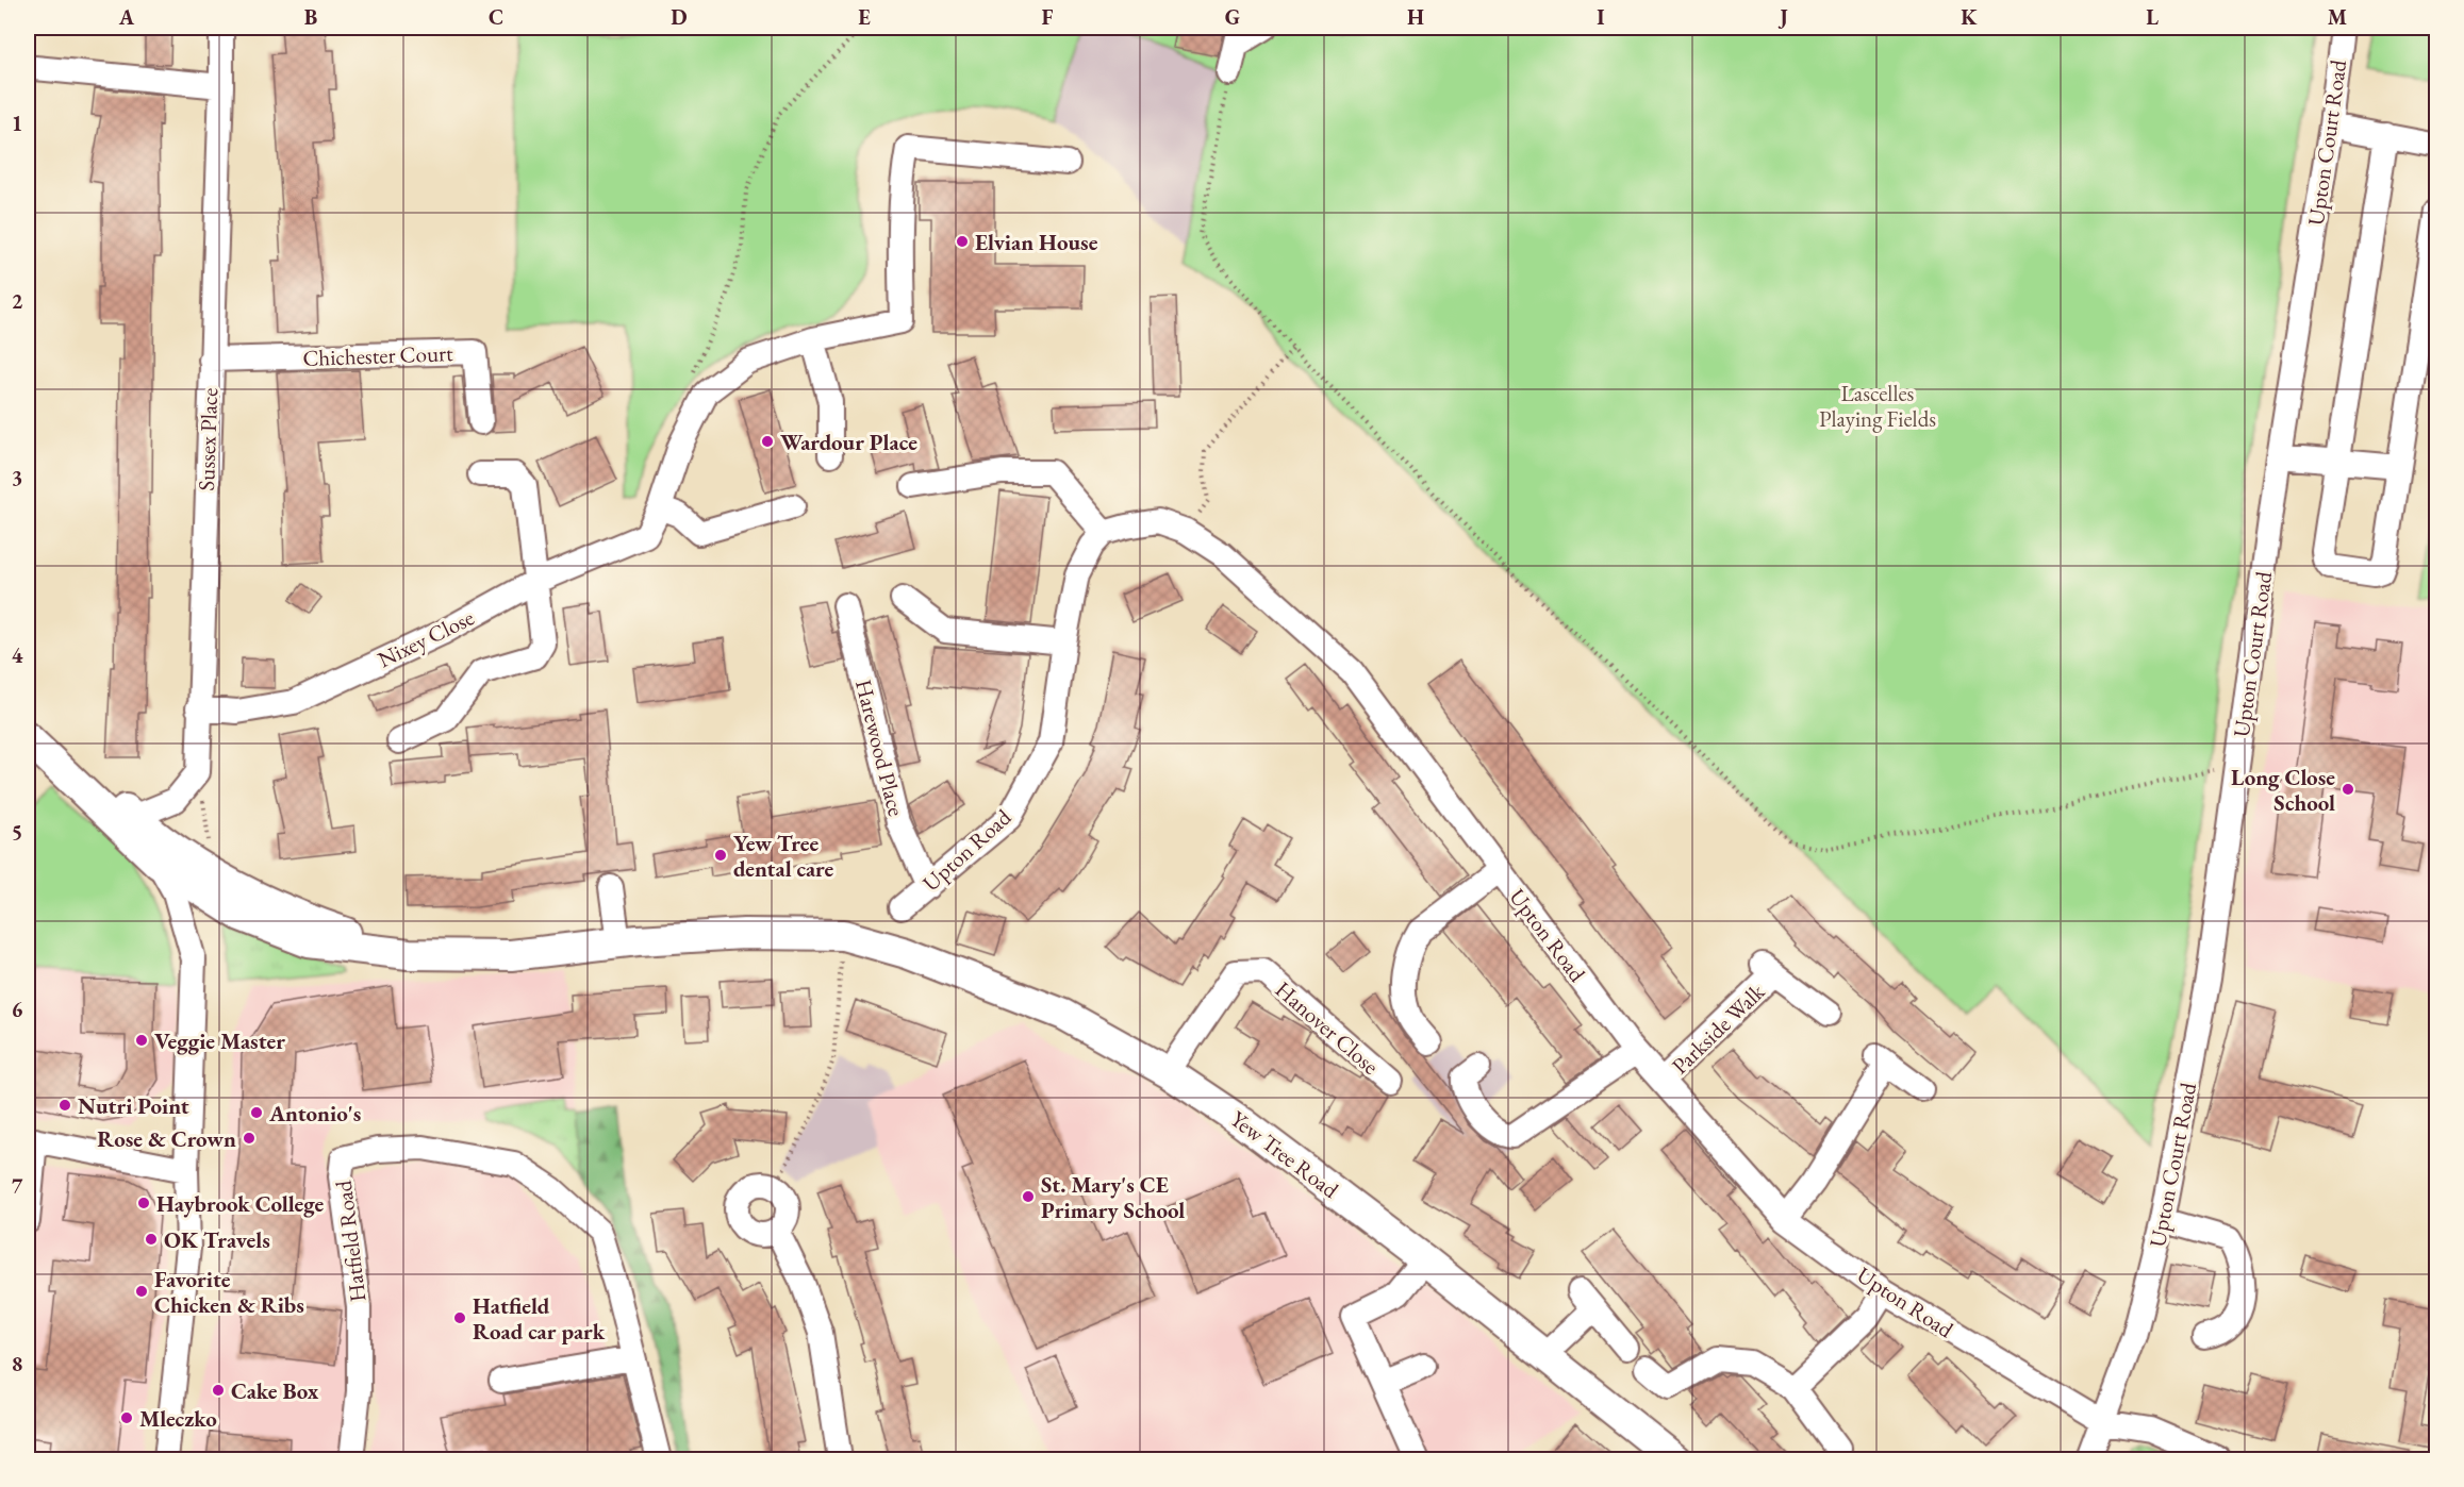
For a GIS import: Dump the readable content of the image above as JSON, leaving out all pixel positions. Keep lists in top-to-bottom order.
{
  "streets": {
    "main road": ["Yew Tree Road"],
    "street": [
      "Upton Court Road",
      "Chichester Court",
      "Sussex Place",
      "Nixey Close",
      "Harewood Place",
      "Upton Road",
      "Hanover Close",
      "Parkside Walk",
      "Hatfield Road"
    ]
  },
  "crossings": [
    ["Upton Court Road", "Upton Road"],
    ["Chichester Court", "Sussex Place"],
    ["Sussex Place", "Nixey Close"],
    ["Harewood Place", "Upton Road"],
    ["Upton Road", "Parkside Walk"],
    ["Hanover Close", "Yew Tree Road"]
  ],
  "parks": ["Lascelles Playing Fields"],
  "places": [
    "Elvian House",
    "Wardour Place",
    "Long Close School",
    "Yew Tree dental care",
    "Veggie Master",
    "Nutri Point",
    "Antonio's",
    "Rose & Crown",
    "St. Mary's CE Primary School",
    "Haybrook College",
    "OK Travels",
    "Favorite Chicken & Ribs",
    "Hatfield Road car park",
    "Cake Box",
    "Mleczko"
  ],
  "grid": {
    "columns": [
      "A",
      "B",
      "C",
      "D",
      "E",
      "F",
      "G",
      "H",
      "I",
      "J",
      "K",
      "L",
      "M"
    ],
    "rows": [
      "1",
      "2",
      "3",
      "4",
      "5",
      "6",
      "7",
      "8"
    ]
  }
}
